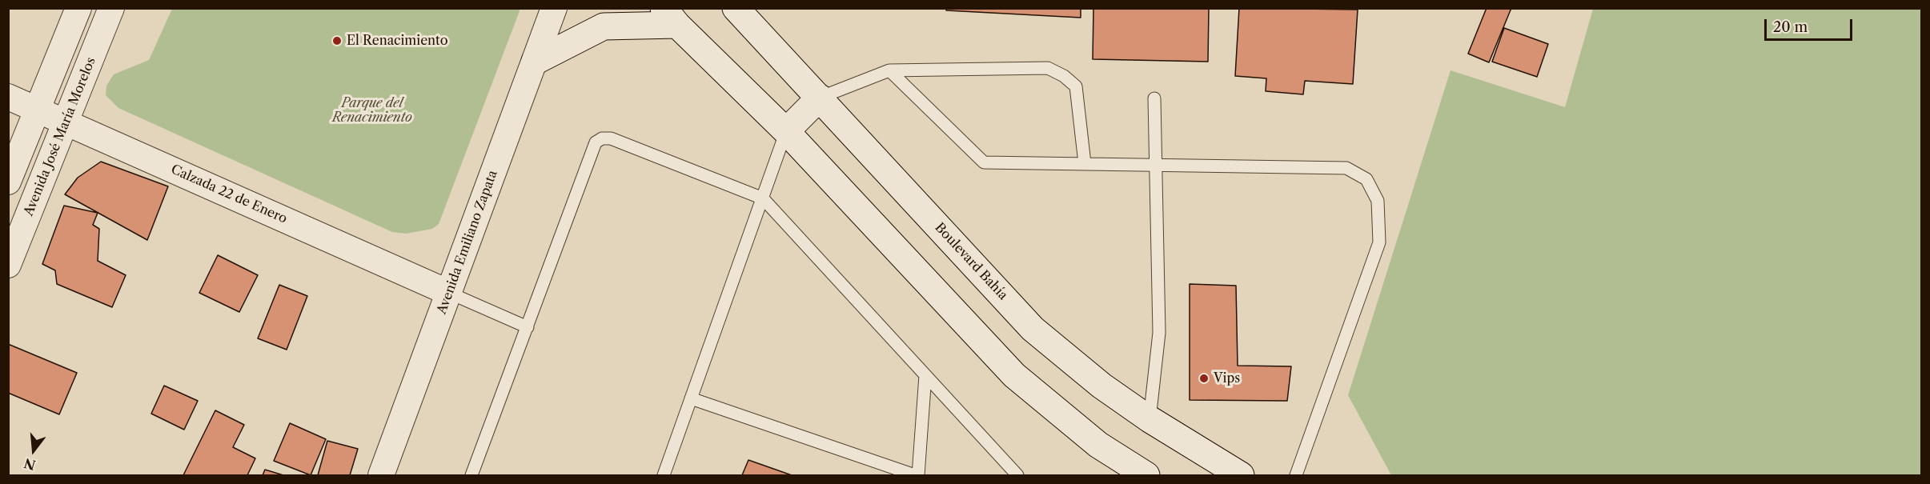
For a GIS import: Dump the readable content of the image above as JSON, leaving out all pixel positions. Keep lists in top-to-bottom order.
{
  "streets": {
    "main road": ["Boulevard Bahía"],
    "street": ["Avenida José María Morelos", "Calzada 22 de Enero", "Avenida Emiliano Zapata"]
  },
  "crossings": [
    ["Avenida José María Morelos", "Calzada 22 de Enero"],
    ["Calzada 22 de Enero", "Avenida Emiliano Zapata"]
  ],
  "parks": ["Parque del Renacimiento"],
  "places": ["El Renacimiento", "Vips"],
  "scale_bar": "20 m",
  "north": "bottom"
}
